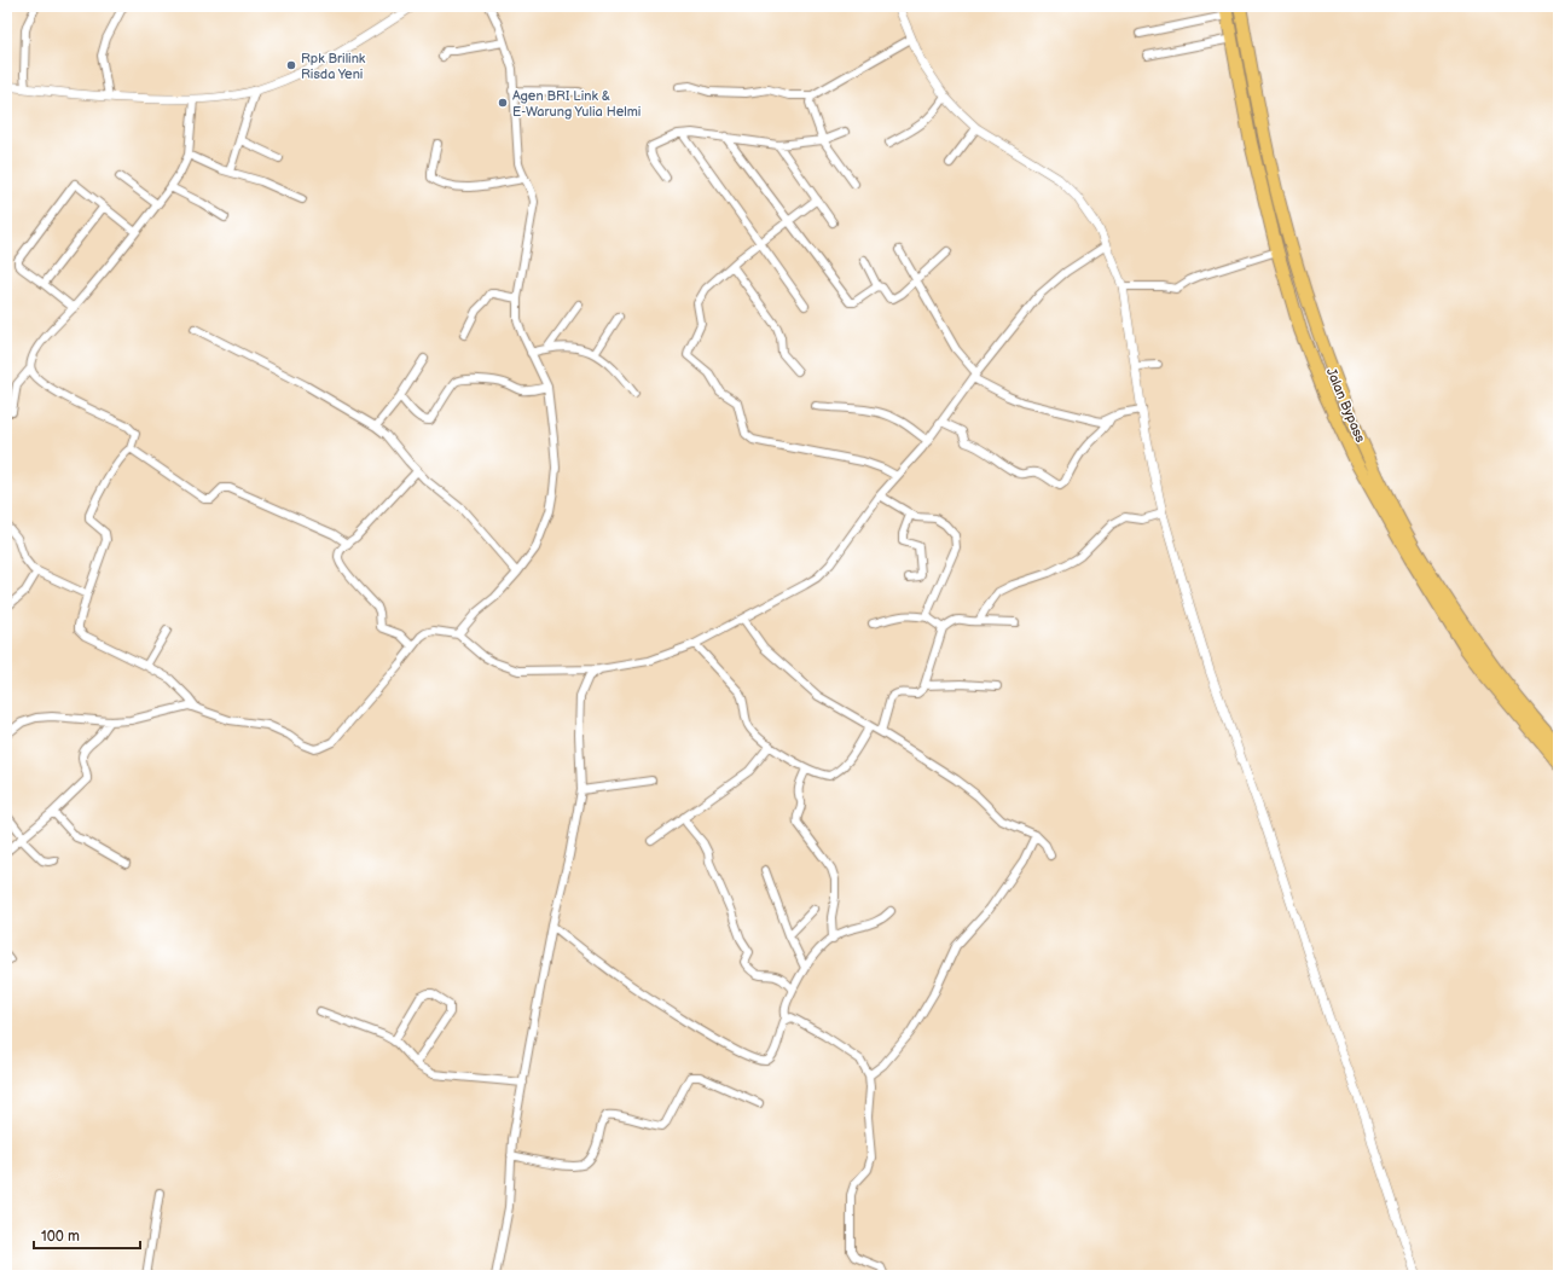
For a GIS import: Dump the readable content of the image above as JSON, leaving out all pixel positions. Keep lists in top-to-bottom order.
{
  "streets": {
    "highway": ["Jalan Bypass"]
  },
  "places": ["Rpk Brilink Risda Yeni", "Agen BRI Link & E-Warung Yulia Helmi"],
  "scale_bar": "100 m"
}
